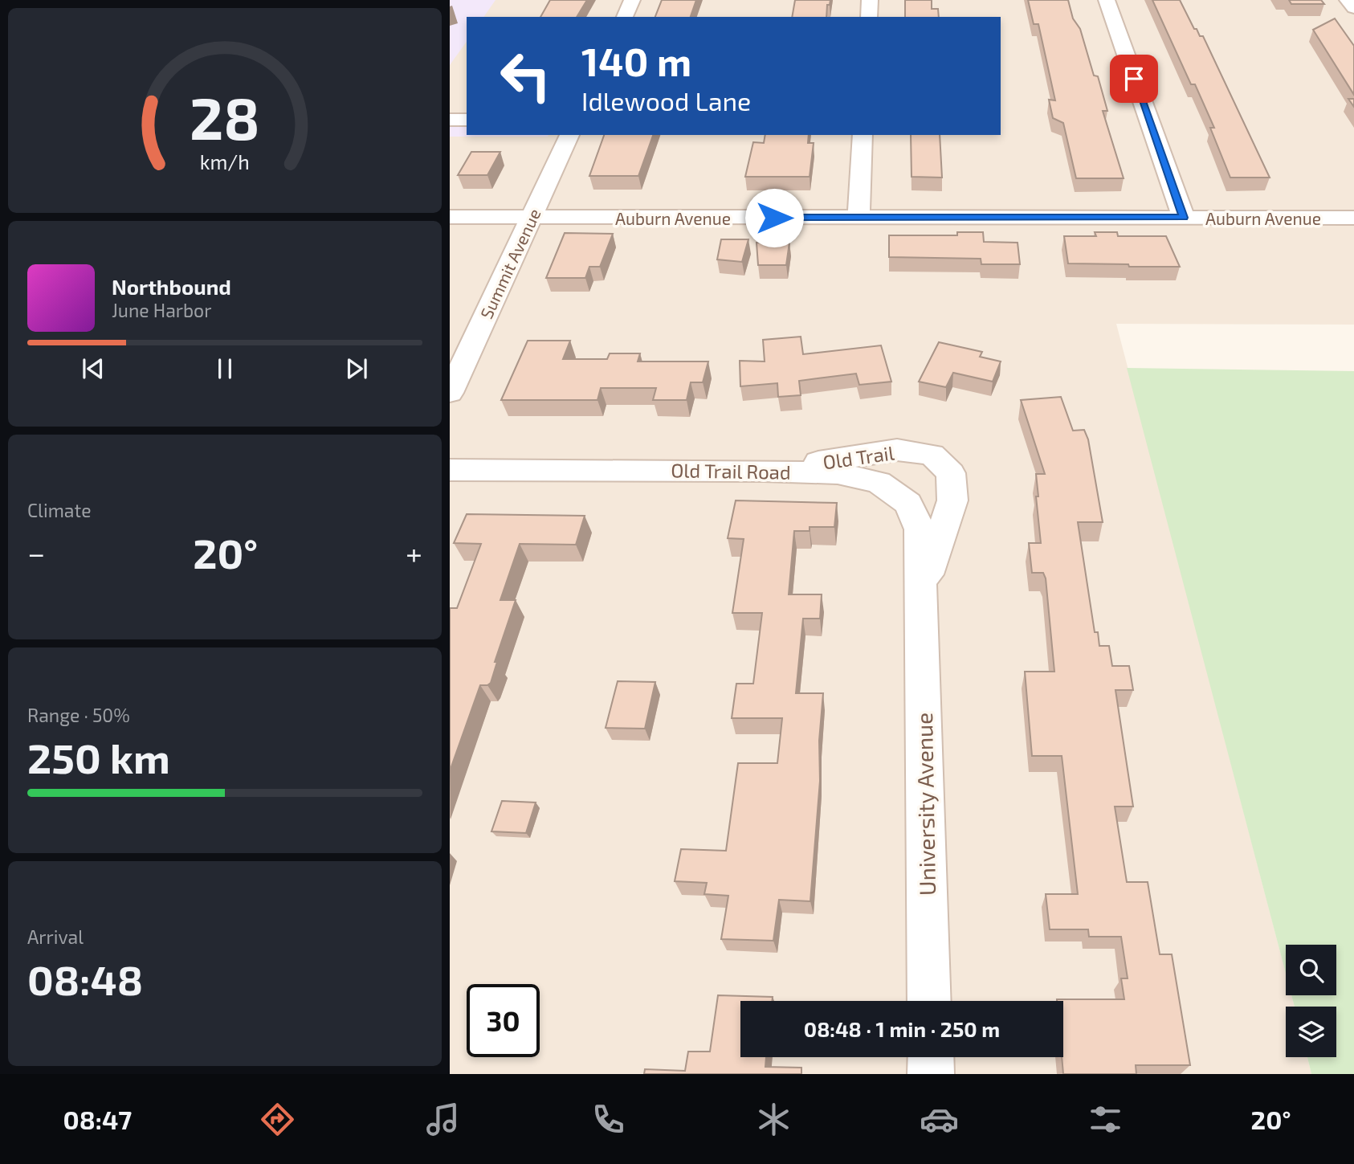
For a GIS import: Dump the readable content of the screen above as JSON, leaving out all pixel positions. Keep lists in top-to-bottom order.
{
  "streets": {
    "street": [
      "Auburn Avenue",
      "Summit Avenue",
      "Old Trail",
      "Old Trail Road",
      "University Avenue"
    ]
  },
  "crossings": [
    ["Auburn Avenue", "Summit Avenue"],
    ["Old Trail", "Old Trail Road"],
    ["Old Trail", "University Avenue"],
    ["Old Trail Road", "University Avenue"]
  ],
  "page": {
    "turn": ["140 m", "Idlewood Lane"],
    "song": ["Northbound", "June Harbor"],
    "tile": [
      "Climate",
      ["Range · 50%", "250 km"],
      ["Arrival", "08:48"]
    ],
    "heat": ["−", "20°", "+"],
    "limit": "30",
    "trip": "08:48 · 1 min · 250 m",
    "tabs": ["08:47", "20°"],
    "gauge": ["28", "km/h"]
  }
}
